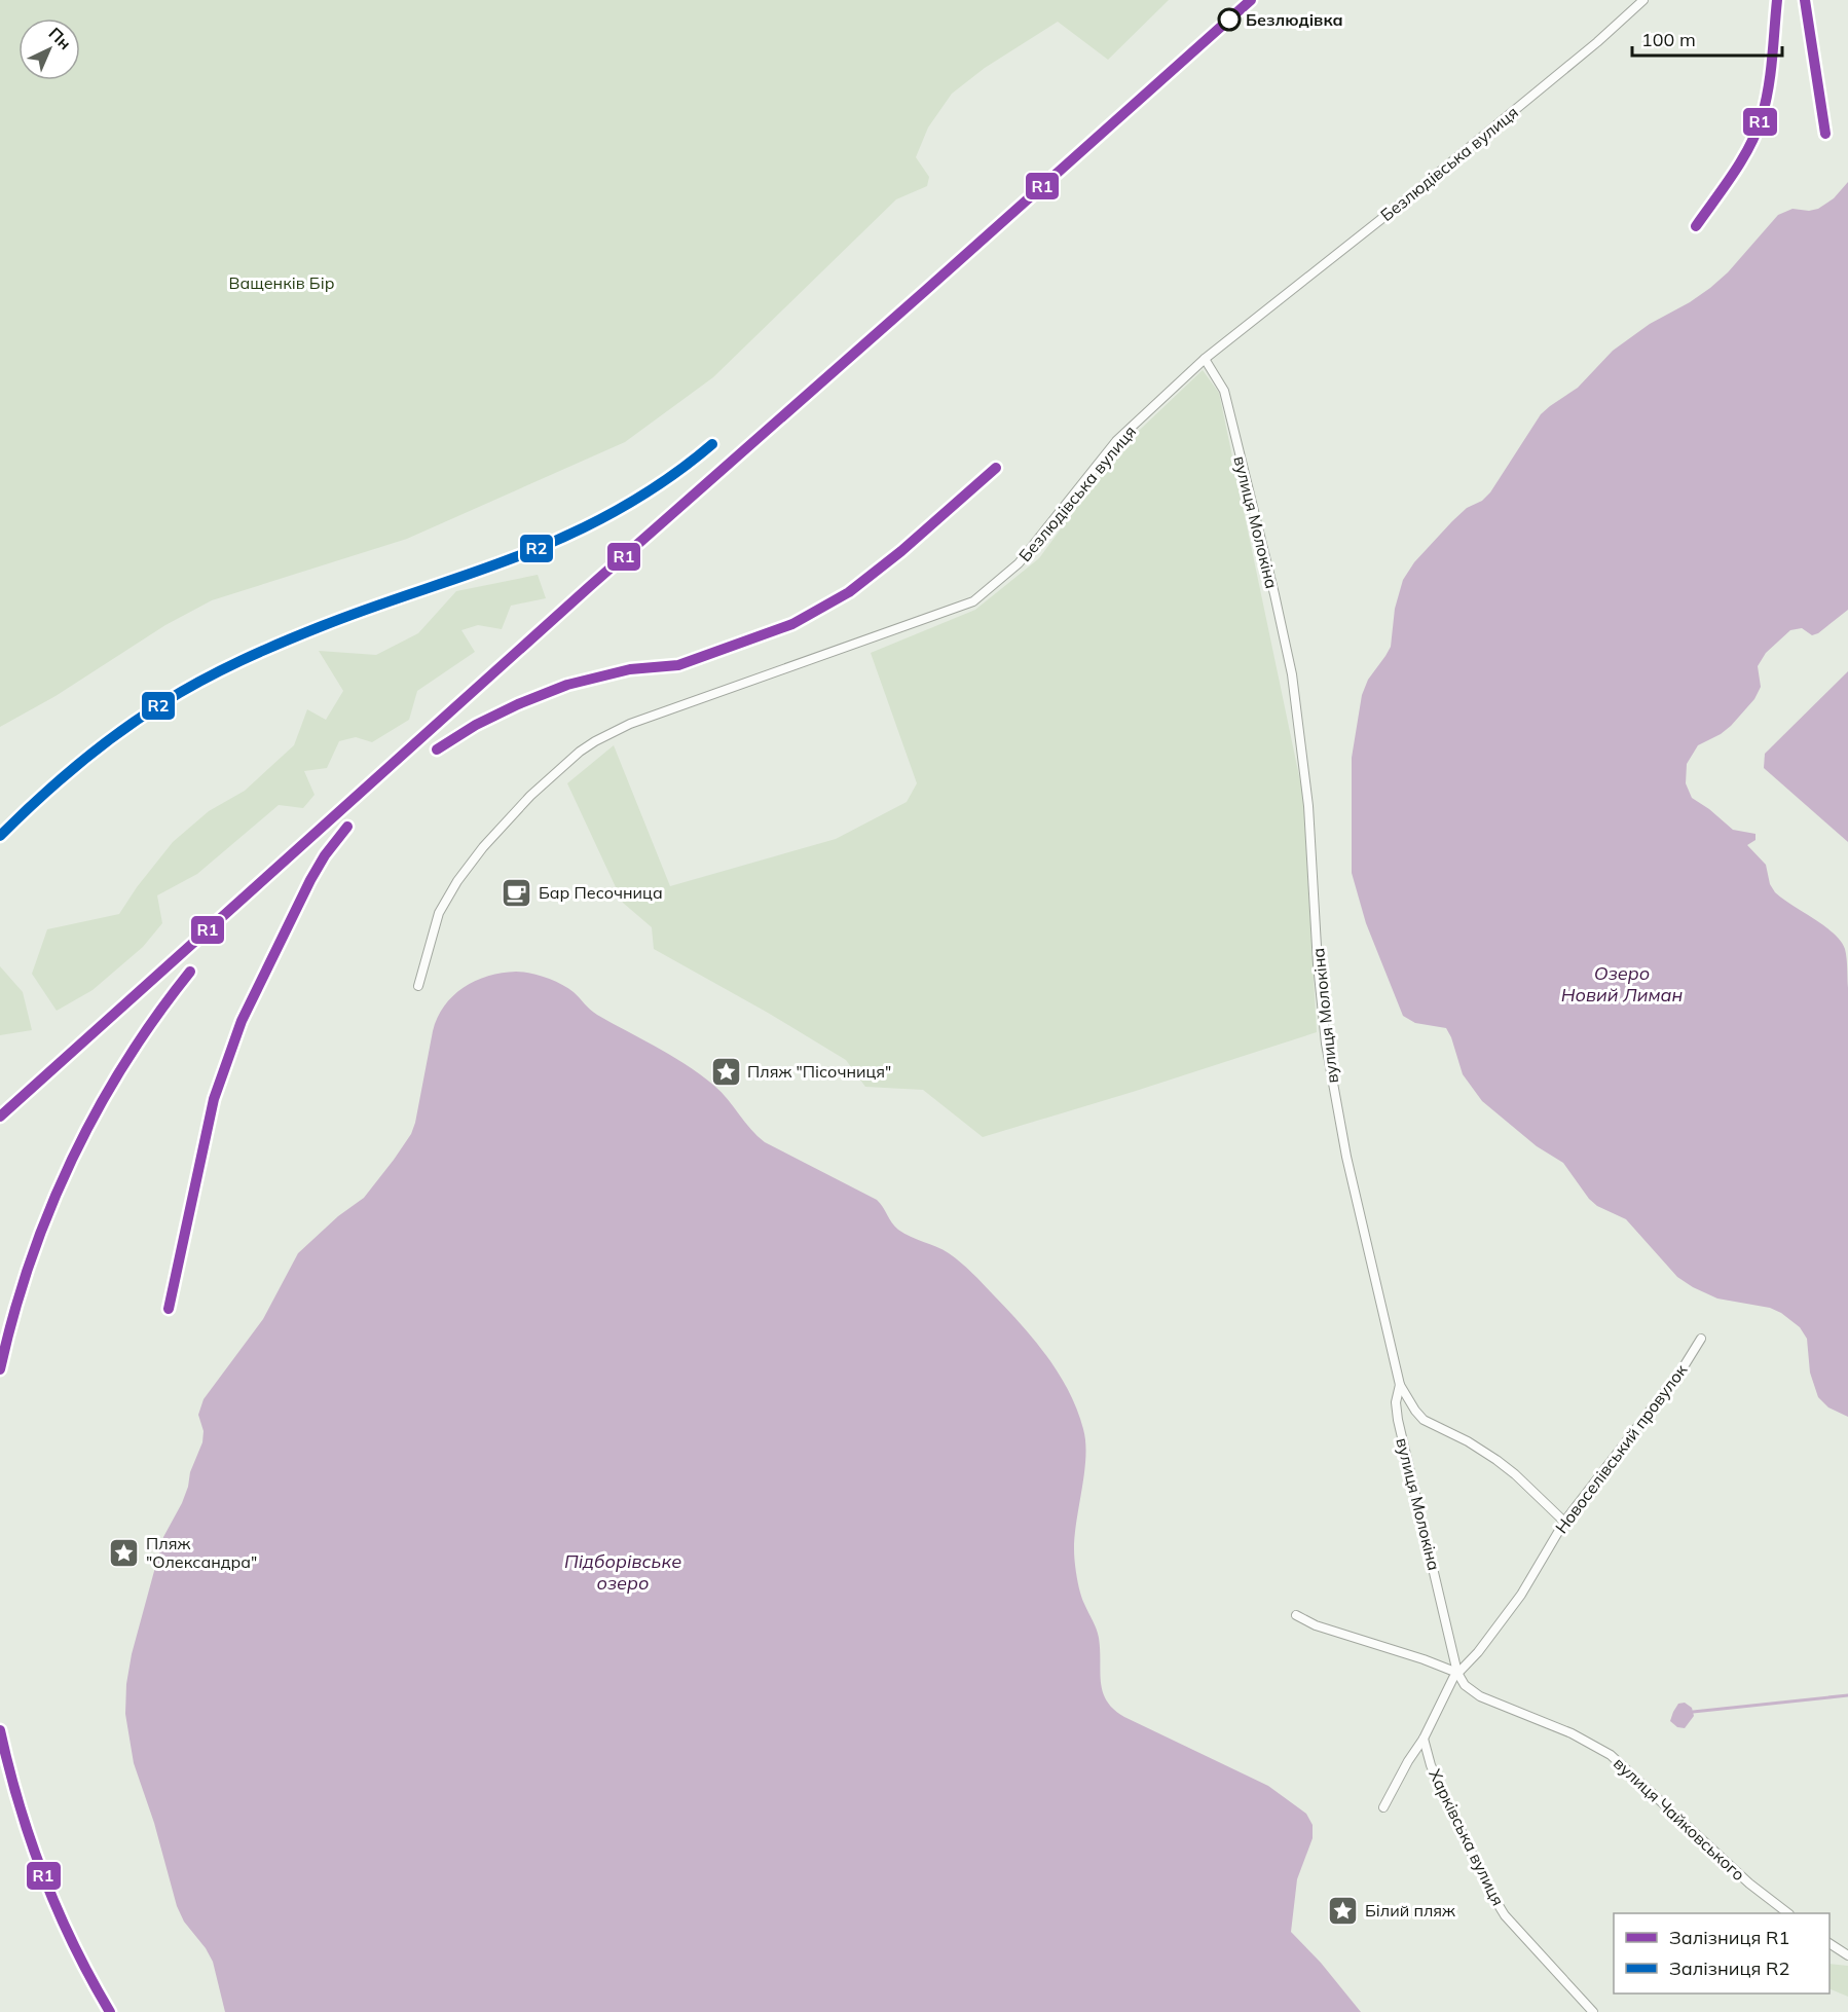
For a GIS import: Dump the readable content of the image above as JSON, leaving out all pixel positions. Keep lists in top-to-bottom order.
{
  "streets": {
    "street": [
      "Безлюдівська вулиця",
      "вулиця Молокіна",
      "Новоселівський провулок",
      "вулиця Чайковського",
      "Харківська вулиця"
    ]
  },
  "crossings": [
    ["Безлюдівська вулиця", "вулиця Молокіна"],
    ["вулиця Молокіна", "Новоселівський провулок"],
    ["вулиця Молокіна", "вулиця Чайковського"],
    ["Новоселівський провулок", "вулиця Чайковського"],
    ["Новоселівський провулок", "Харківська вулиця"]
  ],
  "water": ["Озеро Новий Лиман", "Підборівське озеро"],
  "parks": ["Ващенків Бір"],
  "places": {
    "other": ["Безлюдівка"],
    "cafe": ["Бар Песочница"],
    "place": ["Пляж \"Пісочниця\"", "Пляж \"Олександра\"", "Білий пляж"]
  },
  "lines": ["rail line R1", "rail line R2"],
  "legend": ["Залізниця R1", "Залізниця R2"],
  "scale_bar": "100 m",
  "north": "top right"
}
